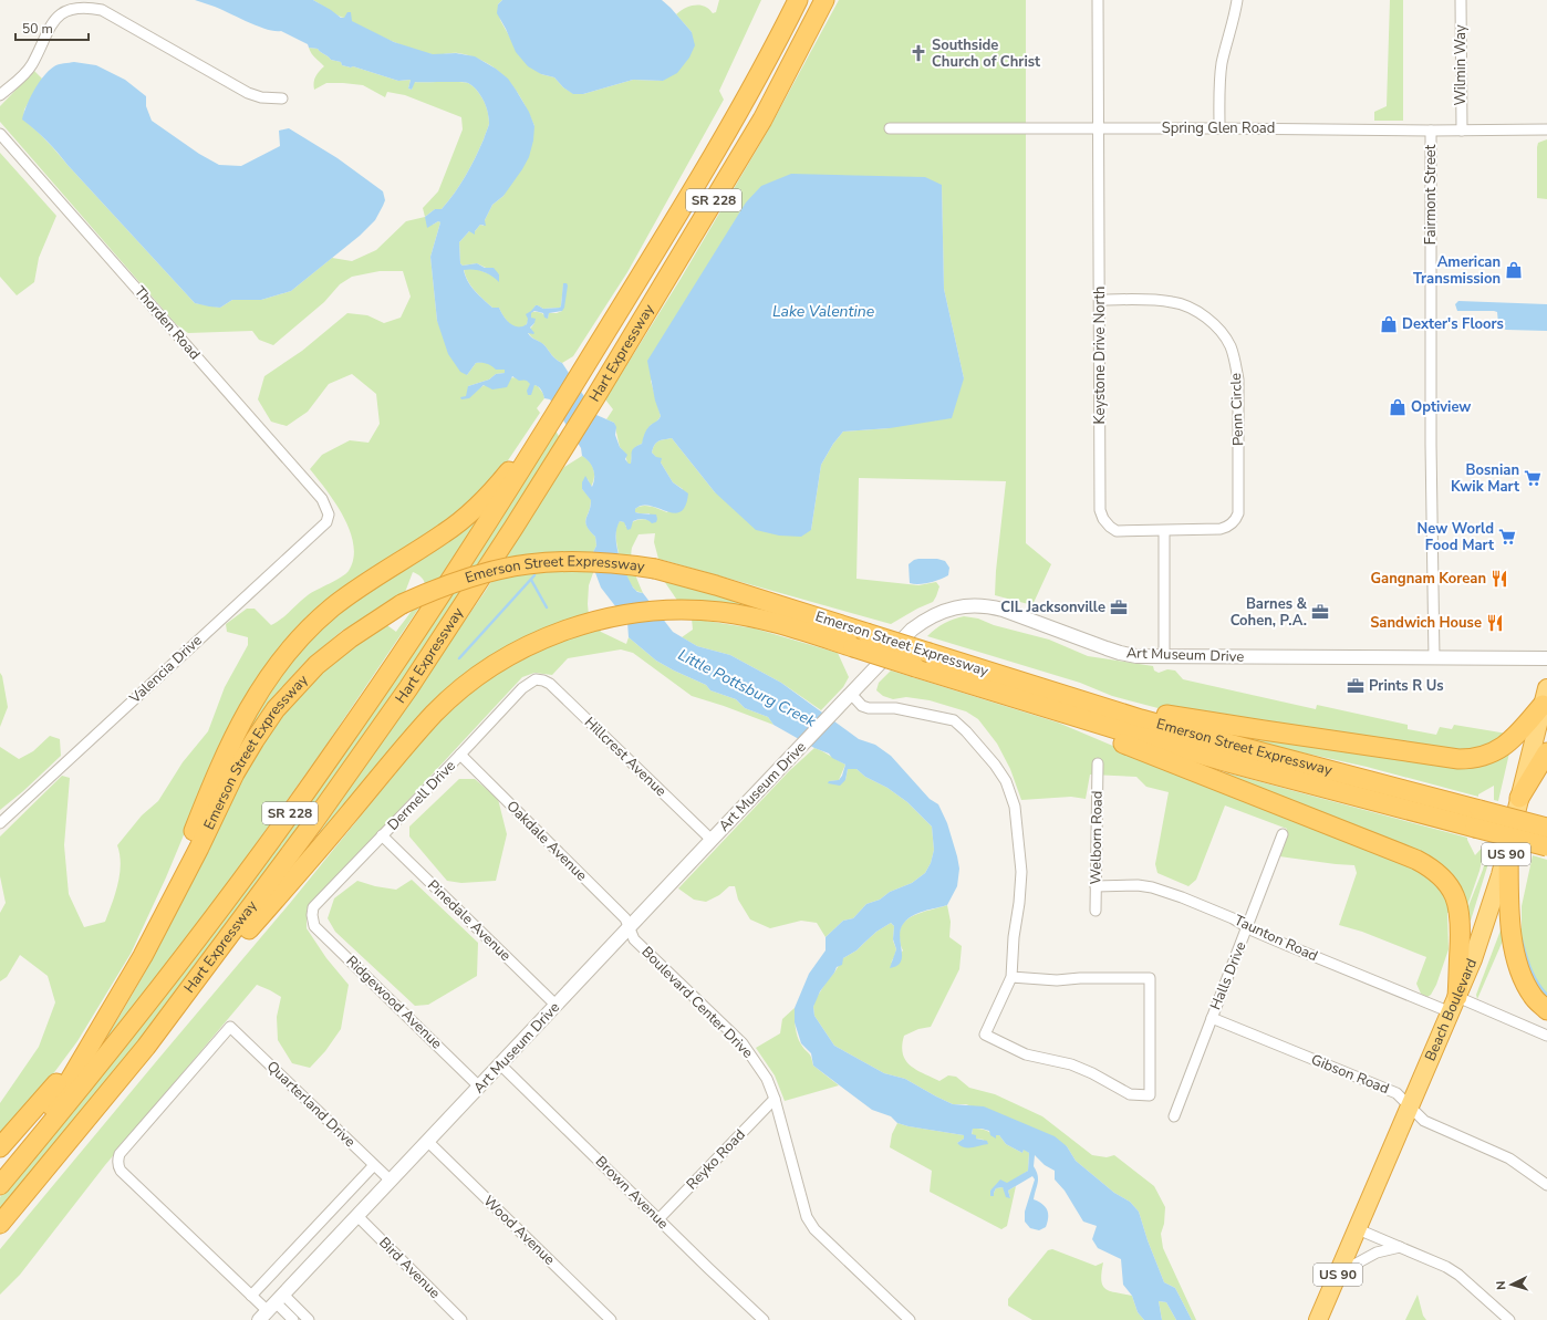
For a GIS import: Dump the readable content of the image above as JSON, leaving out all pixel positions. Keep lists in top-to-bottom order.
{
  "streets": {
    "highway": [
      "SR 228",
      "Hart Expressway",
      "Emerson Street Expressway",
      "US 90",
      "Beach Boulevard"
    ],
    "street": [
      "Wilmin Way",
      "Spring Glen Road",
      "Fairmont Street",
      "Thorden Road",
      "Keystone Drive North",
      "Penn Circle",
      "Art Museum Drive",
      "Valencia Drive",
      "Hillcrest Avenue",
      "Dermell Drive",
      "Welborn Road",
      "Oakdale Avenue",
      "Pinedale Avenue",
      "Taunton Road",
      "Halls Drive",
      "Ridgewood Avenue",
      "Boulevard Center Drive",
      "Gibson Road",
      "Quarterland Drive",
      "Reyko Road",
      "Brown Avenue",
      "Wood Avenue",
      "Bird Avenue"
    ]
  },
  "crossings": [
    ["Wilmin Way", "Spring Glen Road"],
    ["Spring Glen Road", "Fairmont Street"],
    ["Spring Glen Road", "Keystone Drive North"],
    ["Fairmont Street", "Art Museum Drive"],
    ["Thorden Road", "Valencia Drive"],
    ["Hart Expressway", "Emerson Street Expressway"],
    ["Keystone Drive North", "Penn Circle"],
    ["Art Museum Drive", "Hillcrest Avenue"],
    ["Art Museum Drive", "Oakdale Avenue"],
    ["Art Museum Drive", "Pinedale Avenue"],
    ["Art Museum Drive", "Ridgewood Avenue"],
    ["Art Museum Drive", "Boulevard Center Drive"],
    ["Art Museum Drive", "Quarterland Drive"],
    ["Art Museum Drive", "Brown Avenue"],
    ["Art Museum Drive", "Wood Avenue"],
    ["Art Museum Drive", "Bird Avenue"],
    ["Hillcrest Avenue", "Dermell Drive"],
    ["Dermell Drive", "Oakdale Avenue"],
    ["Dermell Drive", "Pinedale Avenue"],
    ["Dermell Drive", "Ridgewood Avenue"],
    ["Welborn Road", "Taunton Road"],
    ["Oakdale Avenue", "Boulevard Center Drive"],
    ["Taunton Road", "Halls Drive"],
    ["Taunton Road", "Beach Boulevard"],
    ["Halls Drive", "Gibson Road"],
    ["Boulevard Center Drive", "Reyko Road"],
    ["Beach Boulevard", "Gibson Road"],
    ["Reyko Road", "Brown Avenue"]
  ],
  "water": ["Lake Valentine", "Little Pottsburg Creek"],
  "places": {
    "church": ["Southside Church of Christ"],
    "shop": ["American Transmission", "Dexter's Floors", "Optiview"],
    "supermarket": ["Bosnian Kwik Mart", "New World Food Mart"],
    "restaurant": ["Gangnam Korean", "Sandwich House"],
    "office": ["CIL Jacksonville", "Barnes & Cohen, P.A.", "Prints R Us"]
  },
  "scale_bar": "50 m",
  "north": "left"
}
